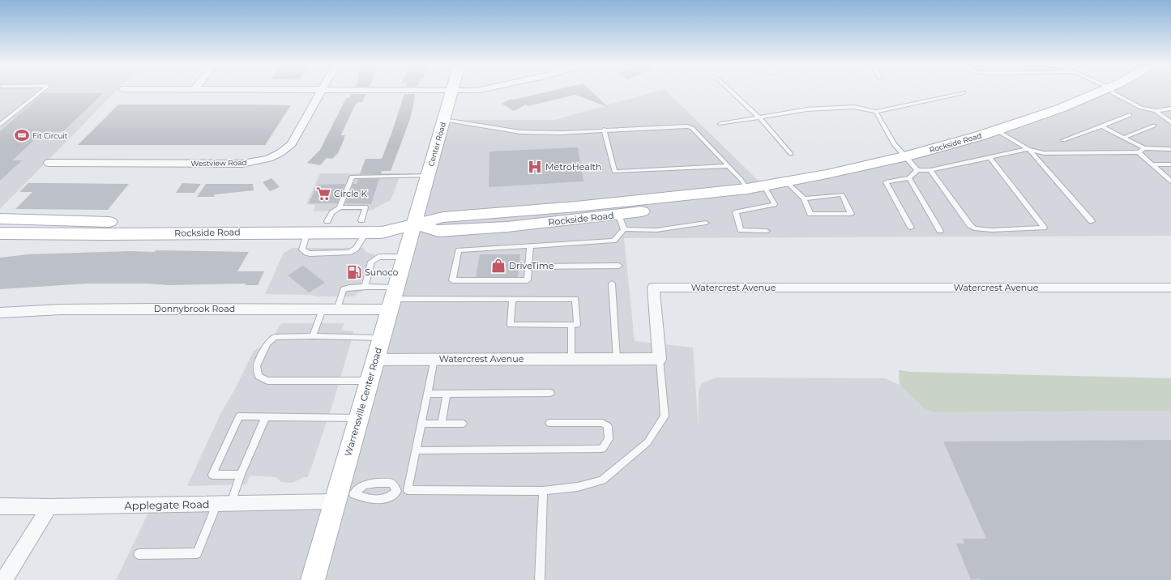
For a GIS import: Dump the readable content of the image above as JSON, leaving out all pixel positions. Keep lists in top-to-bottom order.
{
  "streets": {
    "main road": ["Rockside Road", "Center Road", "Warrensville Center Road"],
    "street": [
      "Westview Road",
      "Watercrest Avenue",
      "Donnybrook Road",
      "Applegate Road"
    ]
  },
  "crossings": [
    ["Rockside Road", "Center Road"],
    ["Rockside Road", "Warrensville Center Road"],
    ["Center Road", "Warrensville Center Road"],
    ["Watercrest Avenue", "Warrensville Center Road"],
    ["Donnybrook Road", "Warrensville Center Road"],
    ["Warrensville Center Road", "Applegate Road"]
  ],
  "places": {
    "sports": ["Fit Circuit"],
    "hospital": ["MetroHealth"],
    "supermarket": ["Circle K"],
    "shop": ["DriveTime"],
    "fuel station": ["Sunoco"]
  }
}
